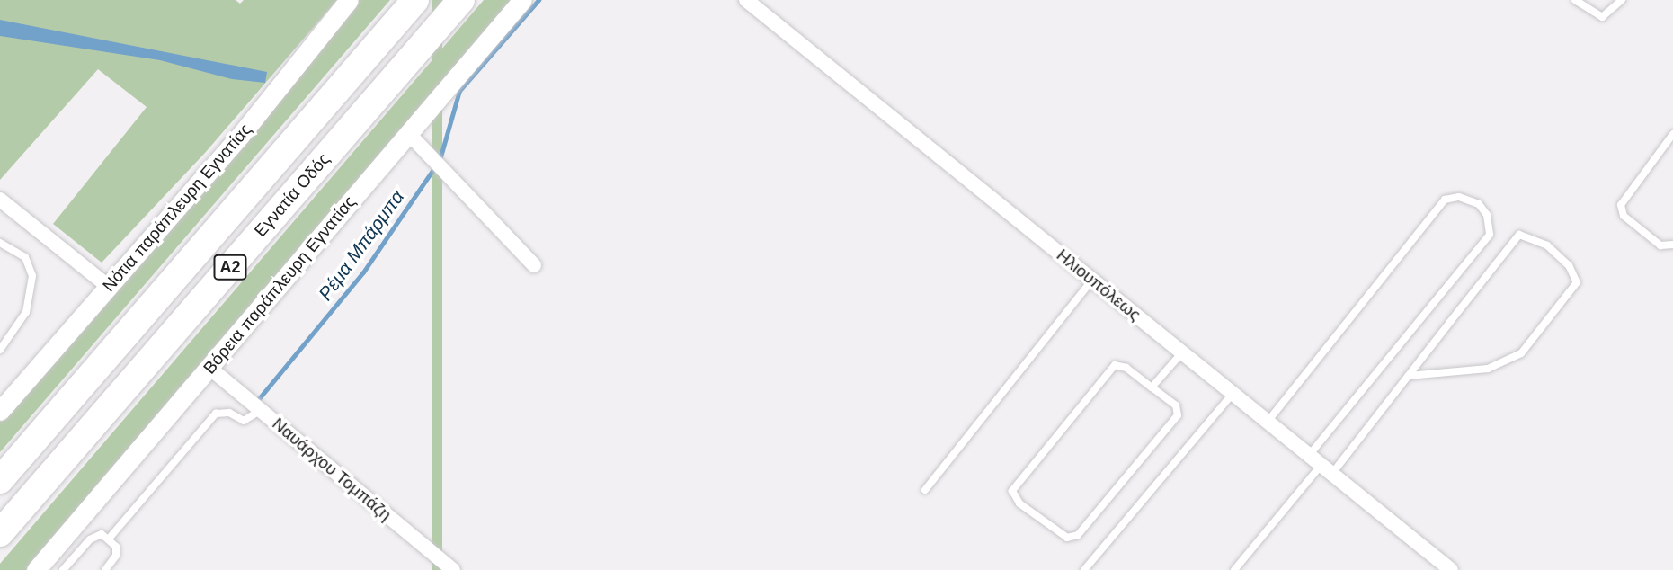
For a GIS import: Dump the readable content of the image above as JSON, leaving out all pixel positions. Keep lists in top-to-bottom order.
{
  "streets": {
    "highway": ["Εγνατία Οδός", "Α2"],
    "street": [
      "Νότια παράπλευρη Εγνατίας",
      "Βόρεια παράπλευρη Εγνατίας",
      "Ηλιουπόλεως",
      "Ναυάρχου Τομπάζη"
    ]
  },
  "crossings": [
    ["Βόρεια παράπλευρη Εγνατίας", "Ναυάρχου Τομπάζη"]
  ],
  "water": ["Ρέμα Μπάρμπα"]
}
